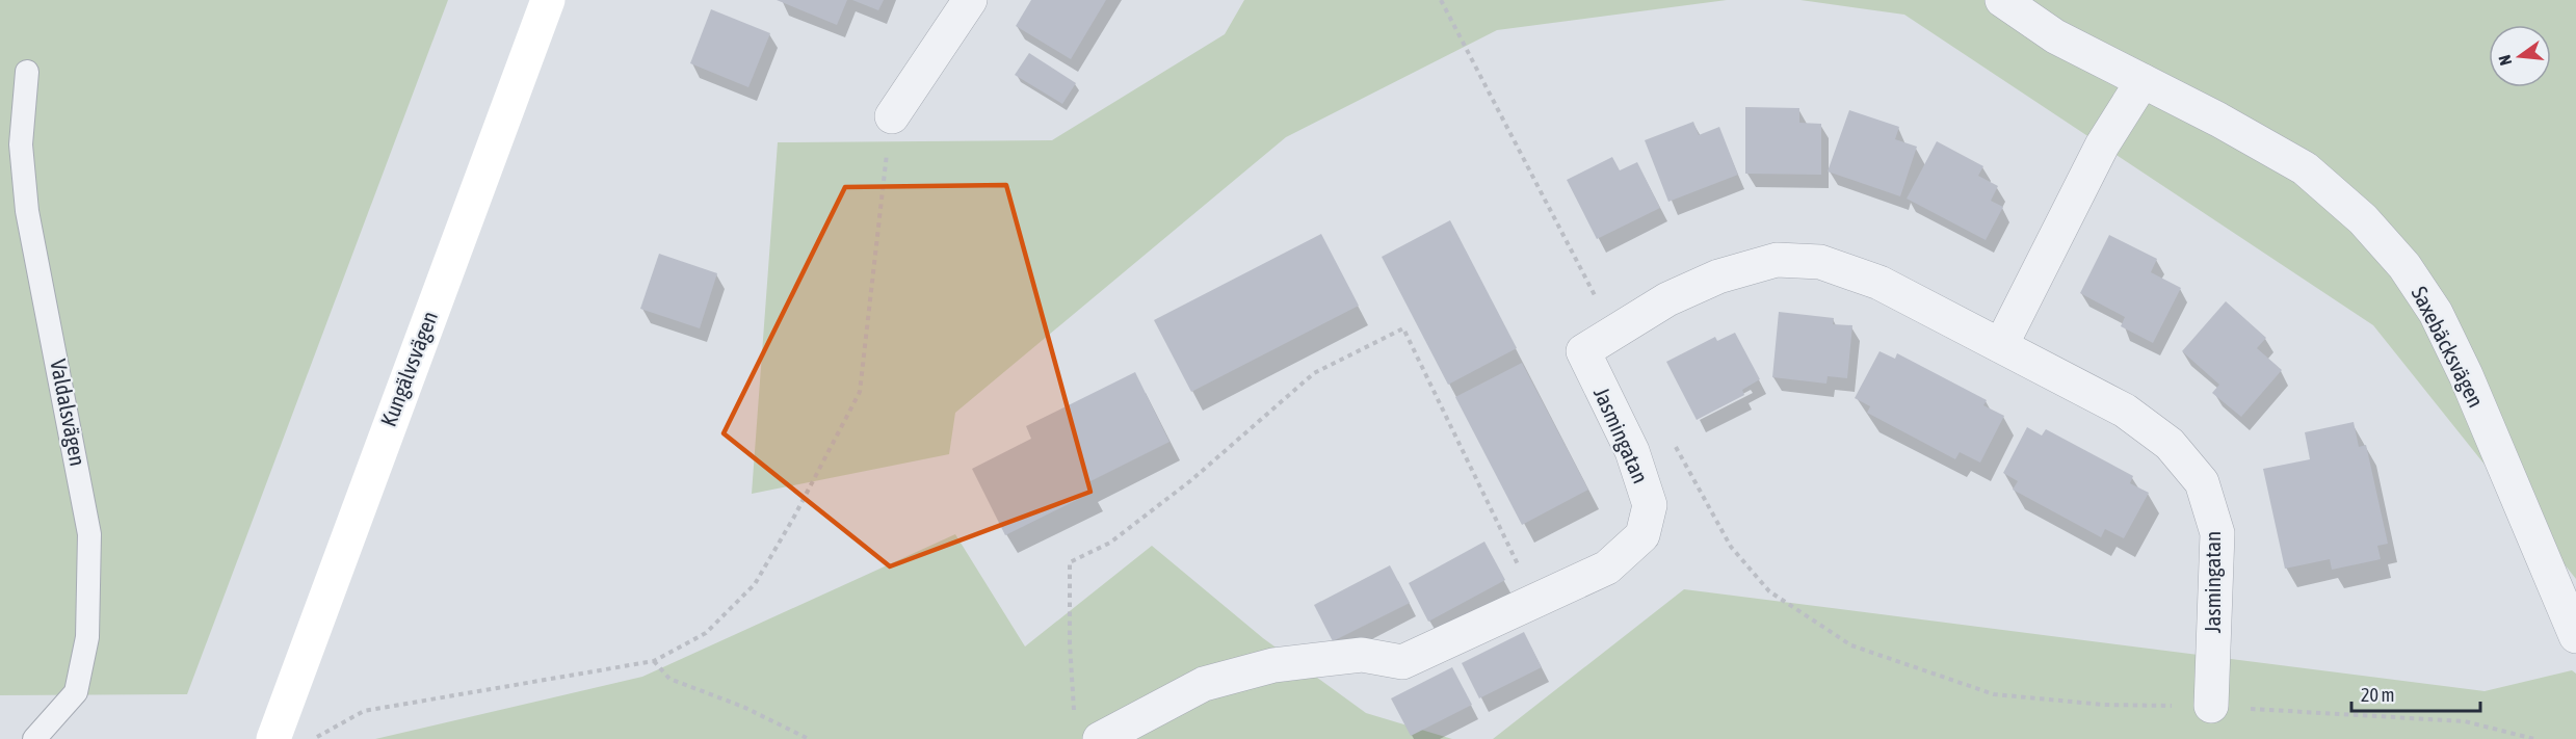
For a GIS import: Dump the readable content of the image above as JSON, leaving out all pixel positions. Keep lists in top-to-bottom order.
{
  "streets": {
    "main road": ["Kungälvsvägen"],
    "street": ["Saxebäcksvägen", "Jasmingatan"],
    "lane": ["Valdalsvägen"]
  },
  "scale_bar": "20 m",
  "north": "left"
}
